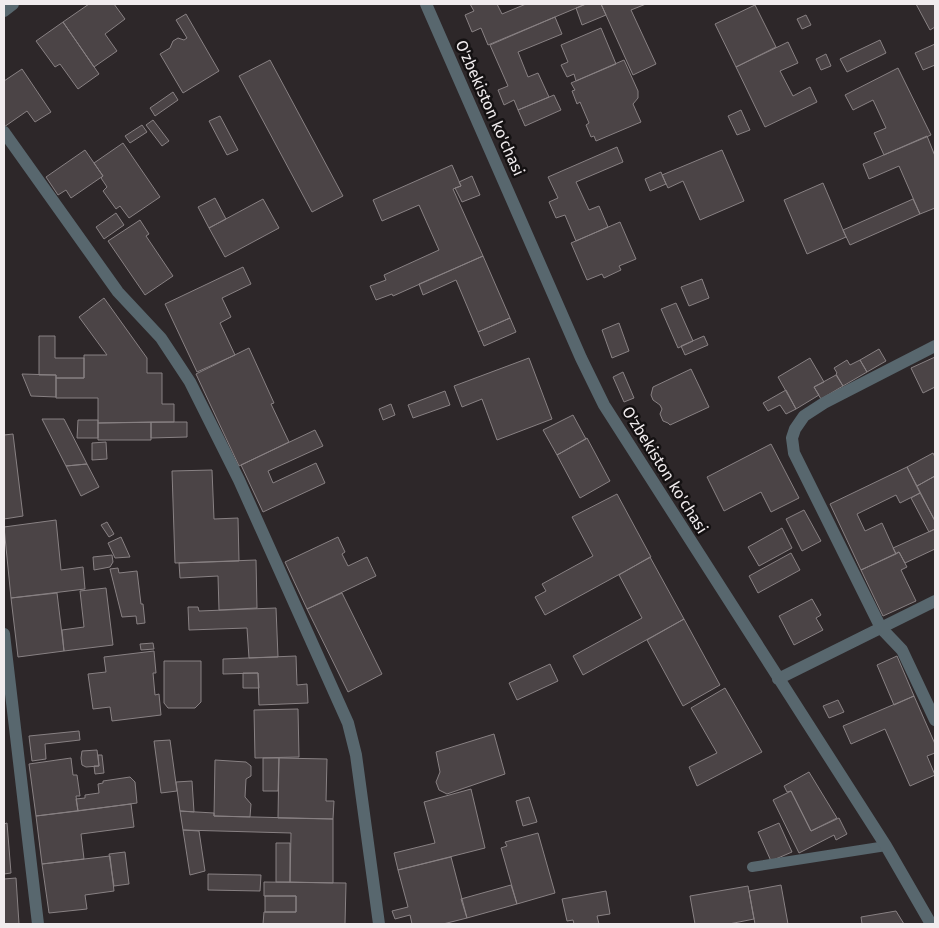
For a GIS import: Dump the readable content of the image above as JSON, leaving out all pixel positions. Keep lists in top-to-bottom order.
{
  "streets": {
    "street": ["O'zbekiston ko'chasi"]
  }
}
